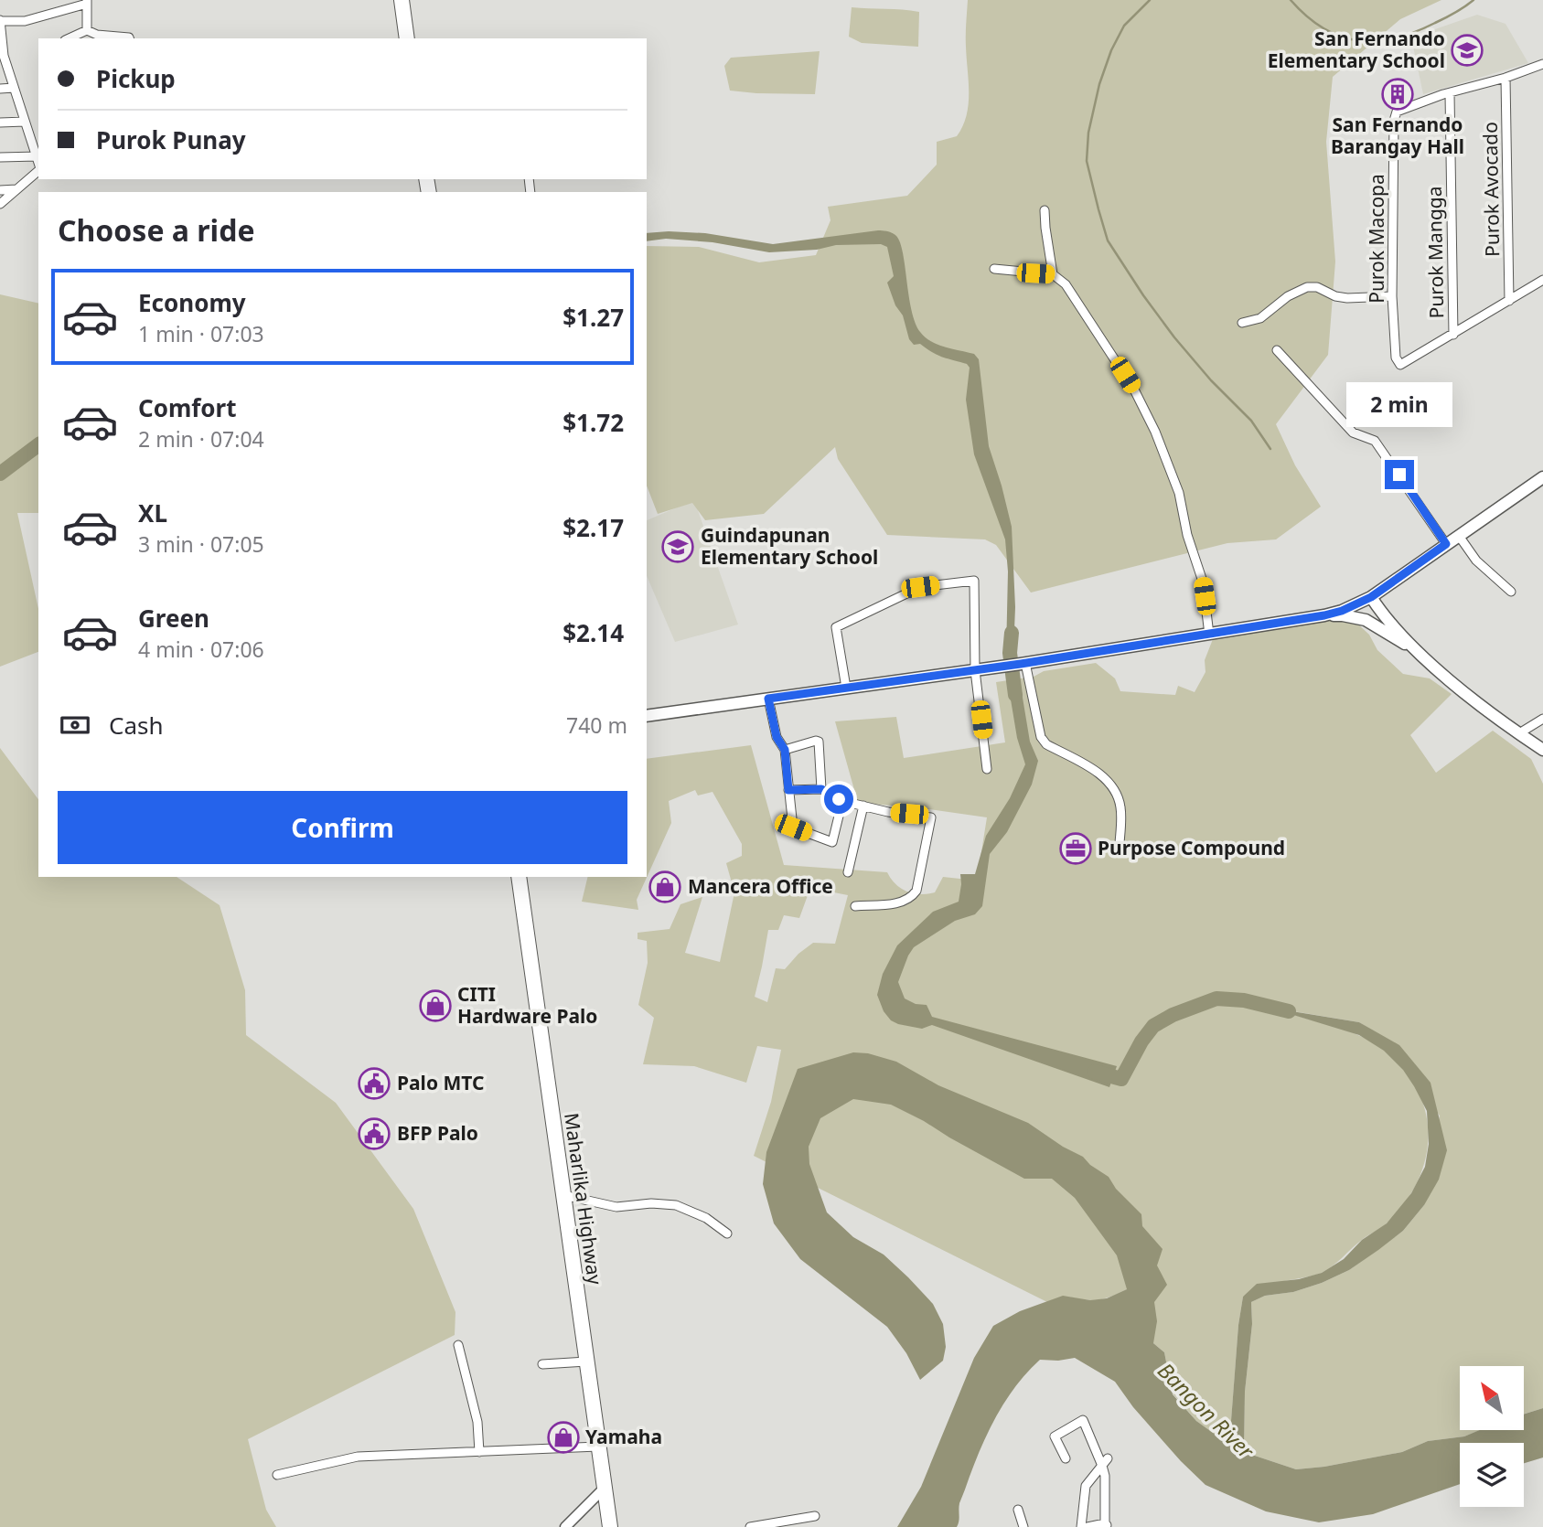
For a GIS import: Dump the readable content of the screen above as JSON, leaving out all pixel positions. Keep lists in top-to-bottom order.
{
  "streets": {
    "highway": ["Maharlika Highway"],
    "street": ["Purok Avocado", "Purok Macopa", "Purok Mangga"]
  },
  "crossings": [
    ["Purok Macopa", "Purok Mangga"]
  ],
  "water": ["Bangon River"],
  "places": {
    "school or university": ["San Fernando Elementary School", "Guindapunan Elementary School"],
    "building": ["San Fernando Barangay Hall"],
    "office": ["Purpose Compound"],
    "shop": ["Mancera Office", "CITI Hardware Palo", "Yamaha"],
    "public building": ["Palo MTC", "BFP Palo"]
  },
  "north": "top left",
  "page": {
    "banner": ["Pickup", "Purok Punay"],
    "heading": "Choose a ride",
    "list": [
      {
        "name": "Economy",
        "note": "1 min · 07:03",
        "value": "$1.27"
      },
      {
        "name": "Comfort",
        "note": "2 min · 07:04",
        "value": "$1.72"
      },
      {
        "name": "XL",
        "note": "3 min · 07:05",
        "value": "$2.17"
      },
      {
        "name": "Green",
        "note": "4 min · 07:06",
        "value": "$2.14"
      }
    ],
    "bubble": "2 min",
    "pay": ["Cash", "740 m"],
    "buttons": "Confirm"
  }
}
